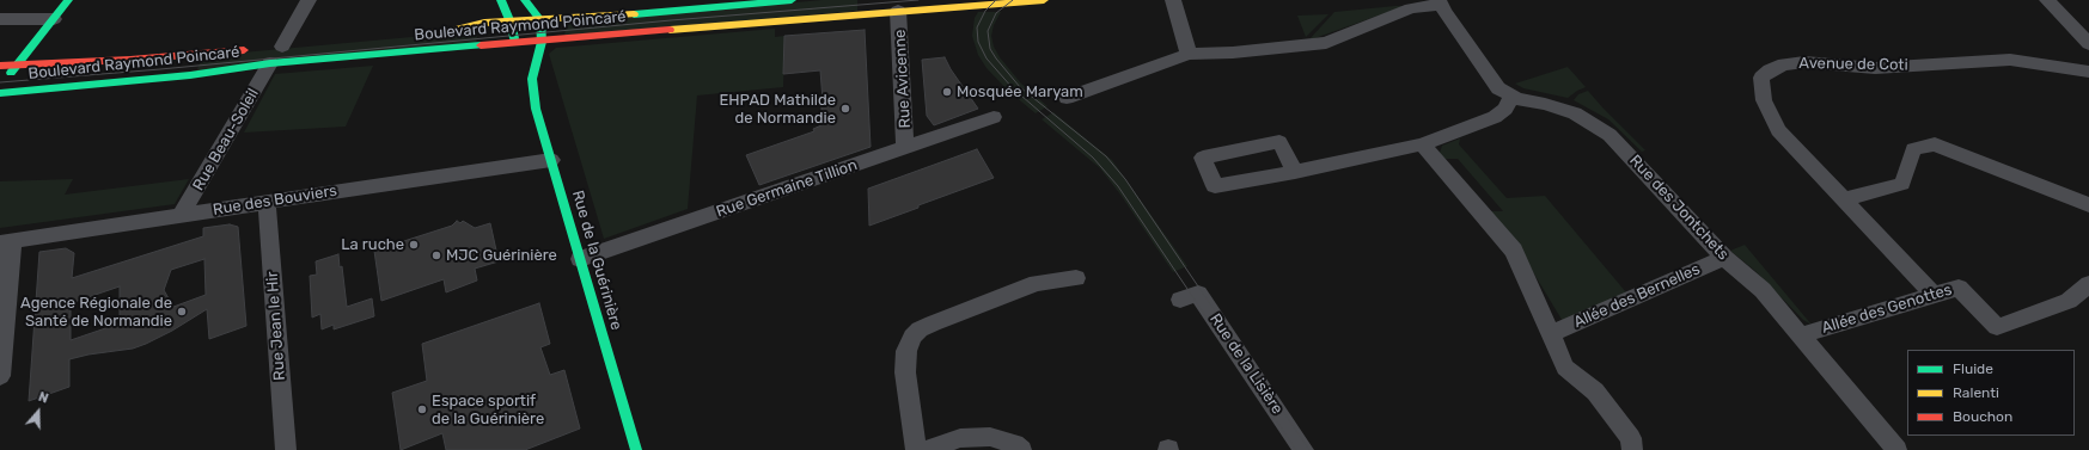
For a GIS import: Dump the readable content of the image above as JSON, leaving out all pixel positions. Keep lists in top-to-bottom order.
{
  "streets": {
    "main road": ["Boulevard Raymond Poincaré", "Rue de la Guérinière"],
    "street": [
      "Avenue de Coti",
      "Rue Avicenne",
      "Rue Beau-Soleil",
      "Rue Germaine Tillion",
      "Rue des Bouviers",
      "Rue des Jontchets",
      "Allée des Bernelles",
      "Allée des Genottes",
      "Rue Jean le Hir",
      "Rue de la Lisière"
    ]
  },
  "crossings": [
    ["Boulevard Raymond Poincaré", "Rue Avicenne"],
    ["Boulevard Raymond Poincaré", "Rue Beau-Soleil"],
    ["Boulevard Raymond Poincaré", "Rue de la Guérinière"],
    ["Avenue de Coti", "Allée des Genottes"],
    ["Rue Avicenne", "Rue Germaine Tillion"],
    ["Rue Beau-Soleil", "Rue des Bouviers"],
    ["Rue Germaine Tillion", "Rue de la Guérinière"],
    ["Rue des Bouviers", "Rue de la Guérinière"],
    ["Rue des Bouviers", "Rue Jean le Hir"],
    ["Rue des Jontchets", "Allée des Bernelles"],
    ["Rue des Jontchets", "Allée des Genottes"]
  ],
  "places": [
    "Mosquée Maryam",
    "EHPAD Mathilde de Normandie",
    "La ruche",
    "MJC Guérinière",
    "Agence Régionale de Santé de Normandie",
    "Espace sportif de la Guérinière"
  ],
  "legend": ["Fluide", "Ralenti", "Bouchon"],
  "north": "top"
}
